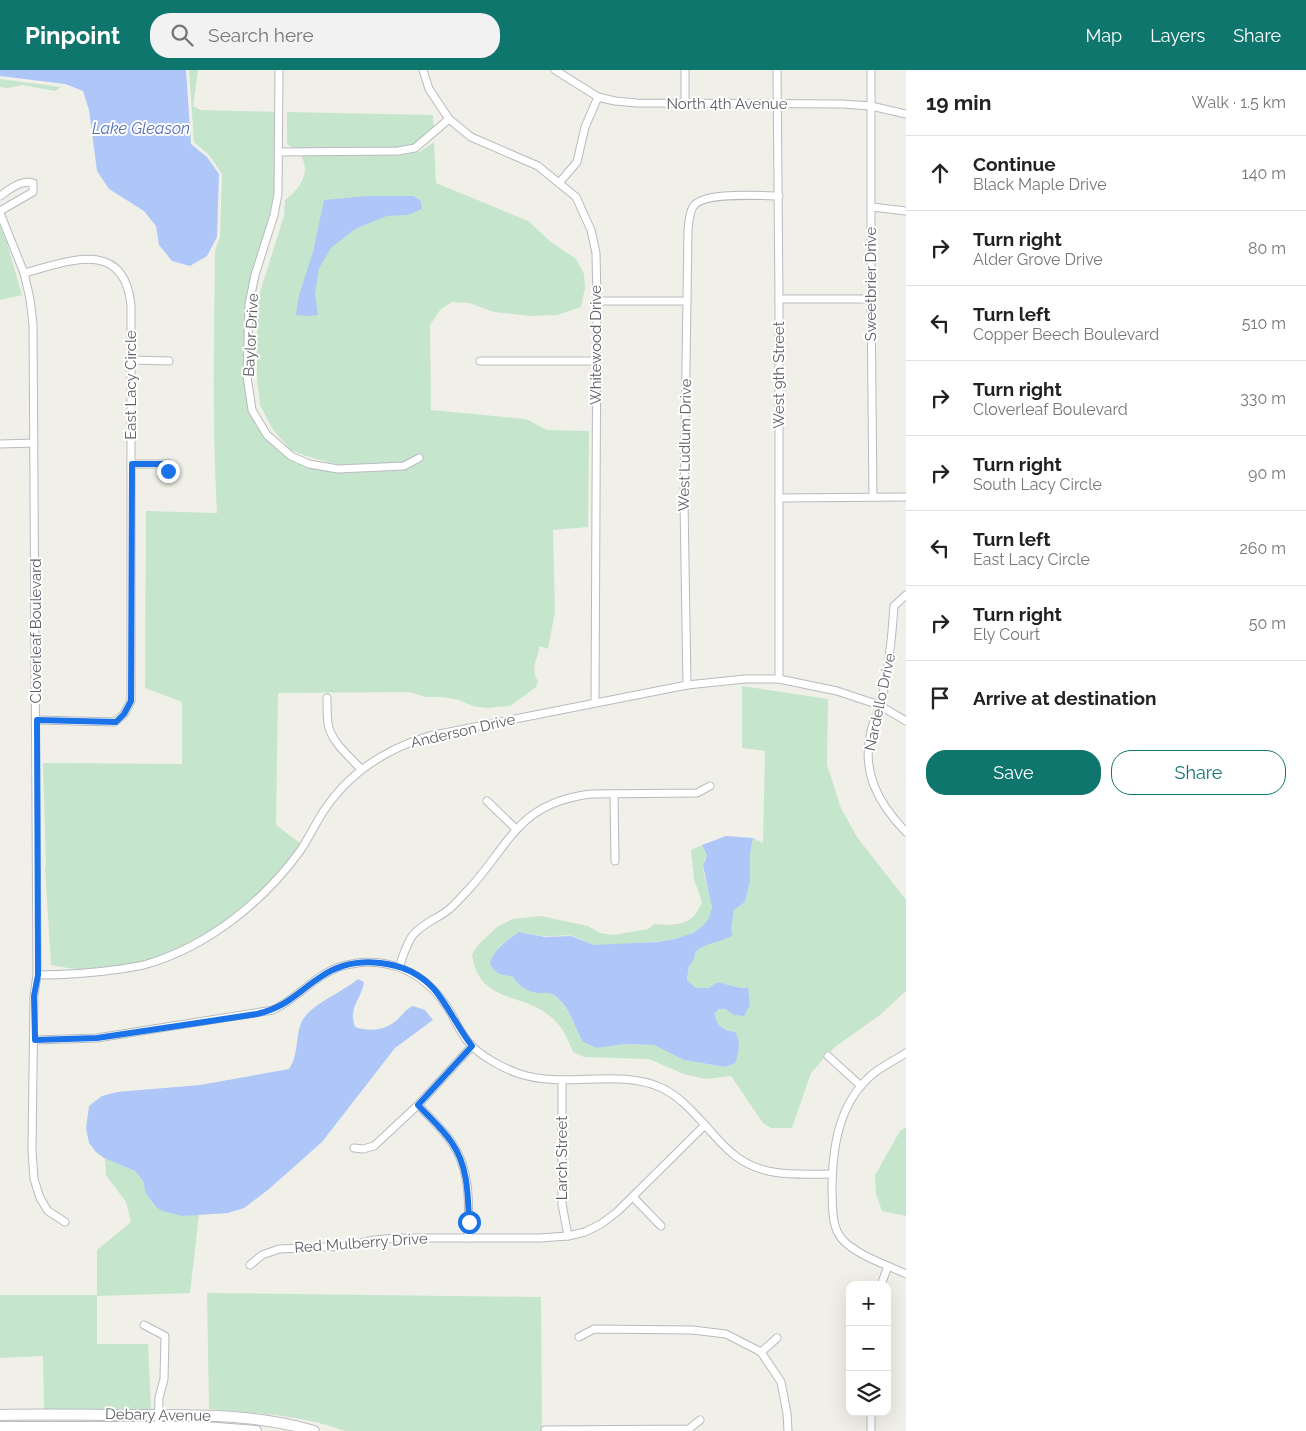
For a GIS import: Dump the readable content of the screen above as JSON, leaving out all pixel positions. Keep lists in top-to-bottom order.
{
  "streets": {
    "main road": ["Debary Avenue"],
    "street": [
      "North 4th Avenue",
      "Sweetbrier Drive",
      "Baylor Drive",
      "Whitewood Drive",
      "West 9th Street",
      "East Lacy Circle",
      "West Ludlum Drive",
      "Cloverleaf Boulevard",
      "Nardello Drive",
      "Anderson Drive",
      "Larch Street",
      "Red Mulberry Drive"
    ]
  },
  "crossings": [
    ["North 4th Avenue", "Sweetbrier Drive"],
    ["North 4th Avenue", "West 9th Street"],
    ["Whitewood Drive", "Anderson Drive"],
    ["West 9th Street", "West Ludlum Drive"],
    ["West 9th Street", "Anderson Drive"],
    ["East Lacy Circle", "Cloverleaf Boulevard"],
    ["West Ludlum Drive", "Anderson Drive"],
    ["Cloverleaf Boulevard", "Anderson Drive"],
    ["Nardello Drive", "Anderson Drive"],
    ["Larch Street", "Red Mulberry Drive"]
  ],
  "water": ["Lake Gleason"],
  "page": {
    "header": "Pinpoint",
    "search": "Search here",
    "nav": ["Map", "Layers", "Share"],
    "heading": ["19 min", "Walk · 1.5 km"],
    "list": [
      ["Continue", "Black Maple Drive", "140 m"],
      ["Turn right", "Alder Grove Drive", "80 m"],
      ["Turn left", "Copper Beech Boulevard", "510 m"],
      ["Turn right", "Cloverleaf Boulevard", "330 m"],
      ["Turn right", "South Lacy Circle", "90 m"],
      ["Turn left", "East Lacy Circle", "260 m"],
      ["Turn right", "Ely Court", "50 m"],
      "Arrive at destination"
    ],
    "buttons": ["Save", "Share"],
    "map_buttons": ["+", "−"]
  }
}
